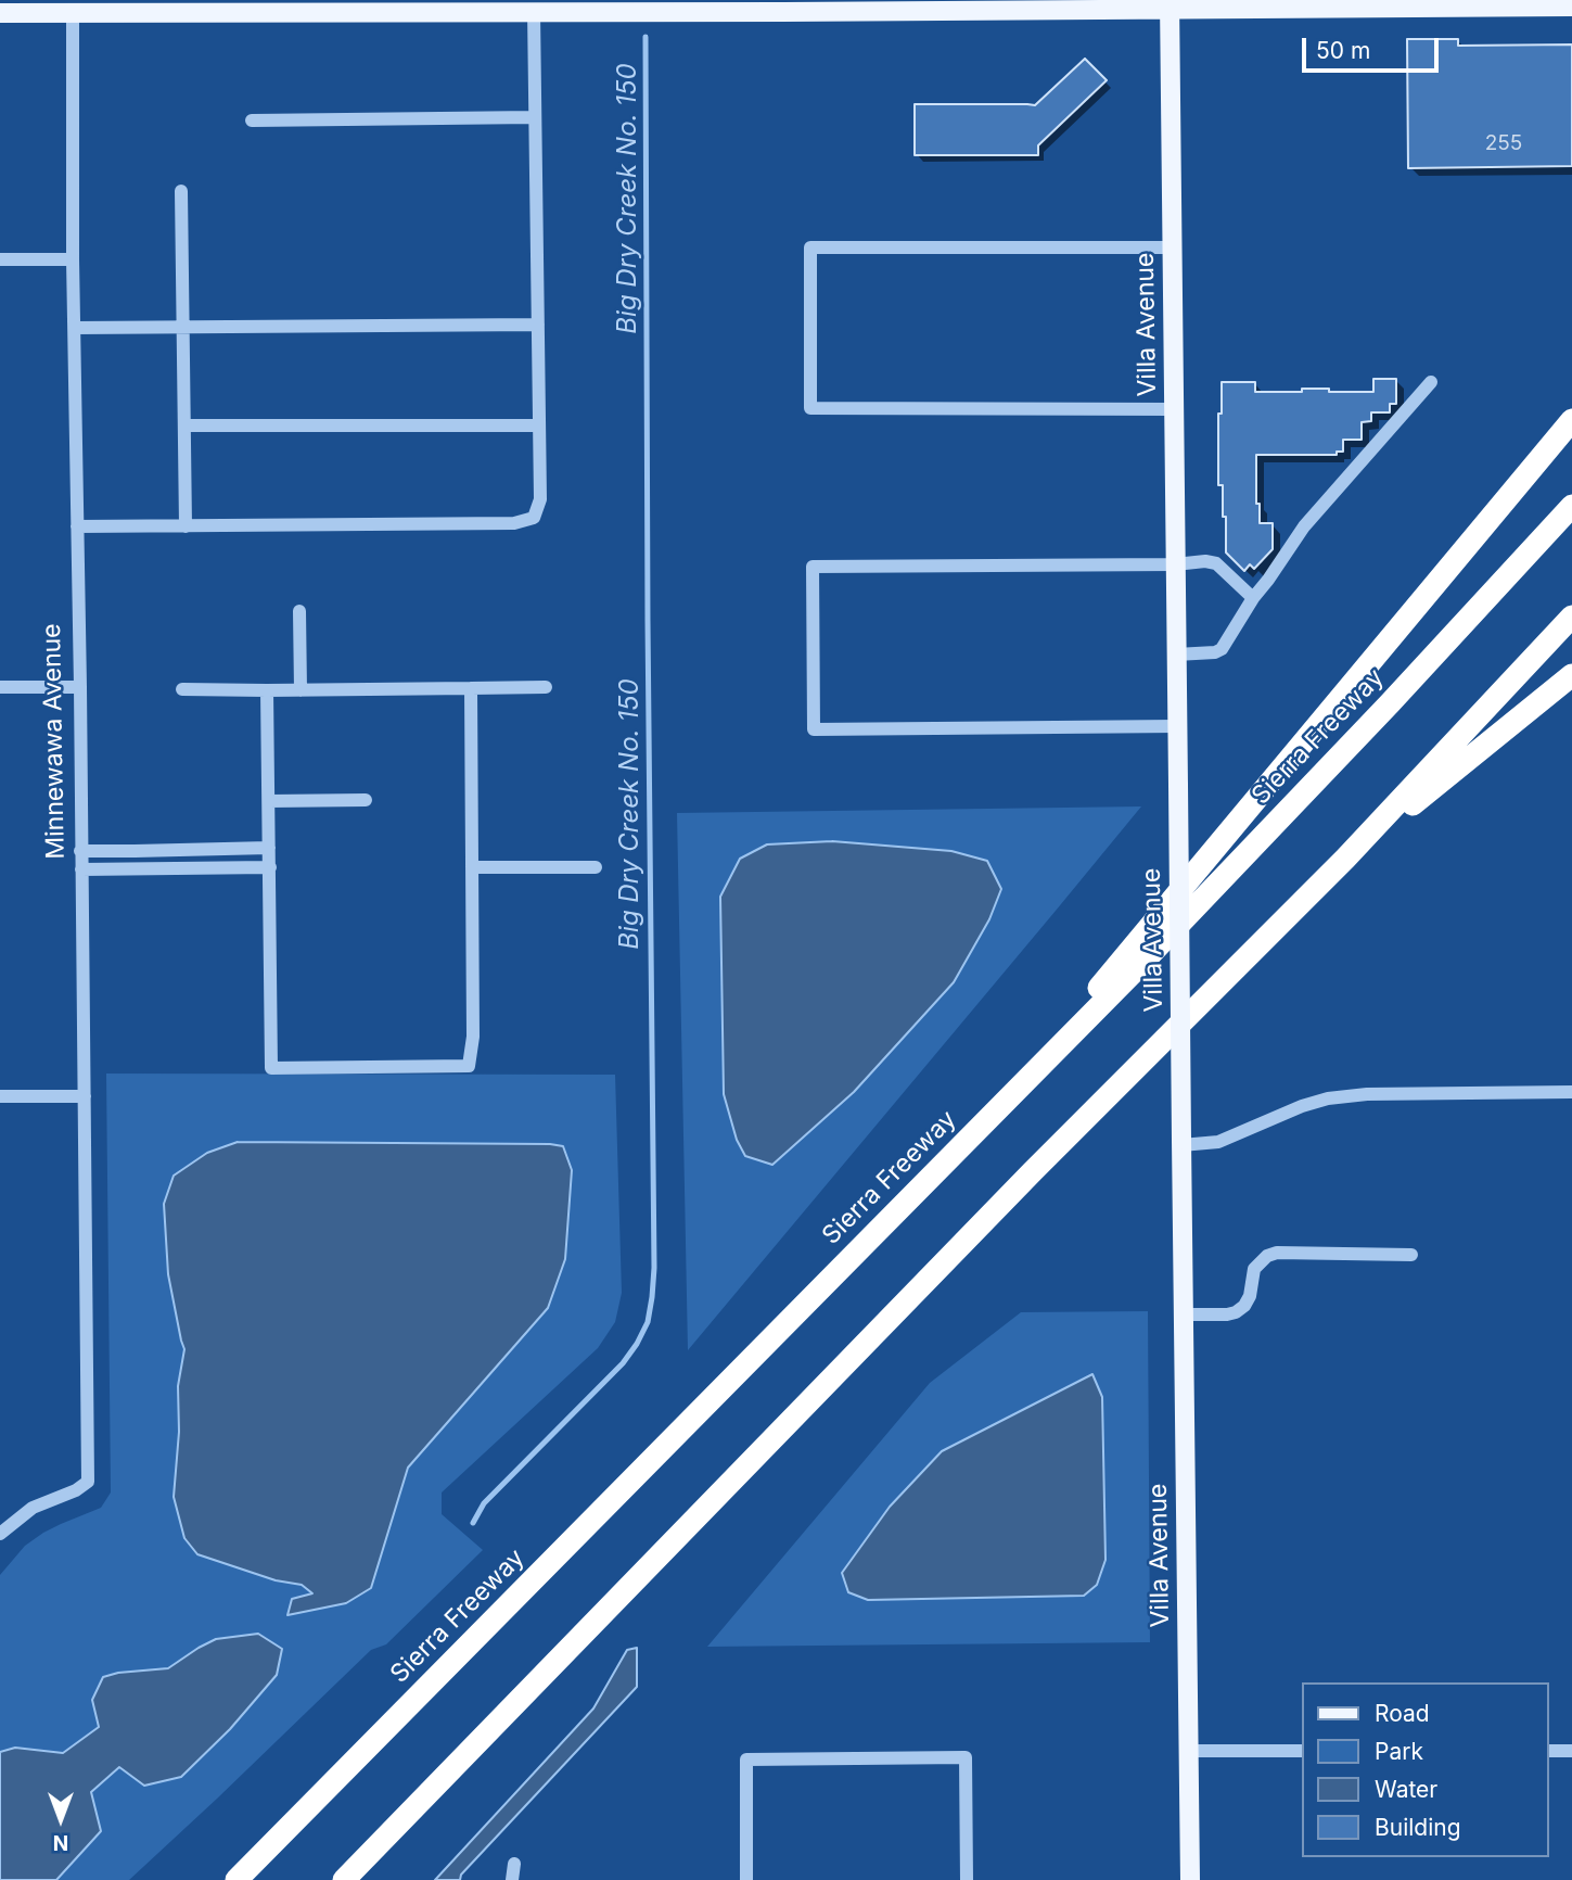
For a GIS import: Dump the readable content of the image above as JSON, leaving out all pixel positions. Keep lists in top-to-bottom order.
{
  "streets": {
    "highway": ["Sierra Freeway"],
    "main road": ["Villa Avenue"],
    "street": ["Minnewawa Avenue"]
  },
  "water": ["Big Dry Creek No. 150"],
  "house_numbers": ["255"],
  "legend": [
    "Road",
    "Park",
    "Water",
    "Building"
  ],
  "scale_bar": "50 m",
  "north": "bottom"
}
